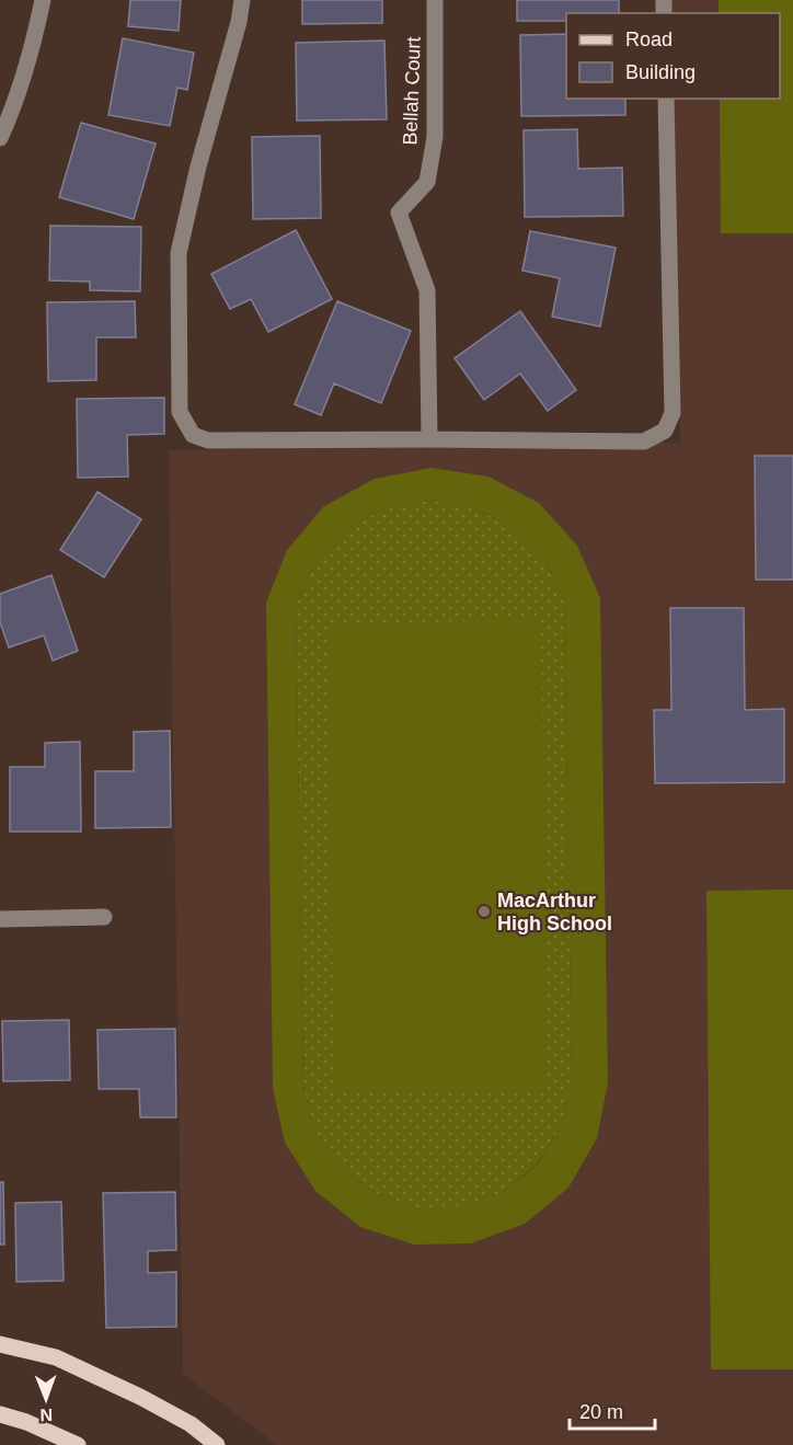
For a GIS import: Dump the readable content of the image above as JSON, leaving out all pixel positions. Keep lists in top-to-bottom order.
{
  "streets": {
    "street": ["Bellah Court"]
  },
  "places": ["MacArthur High School"],
  "legend": ["Road", "Building"],
  "scale_bar": "20 m",
  "north": "bottom"
}
